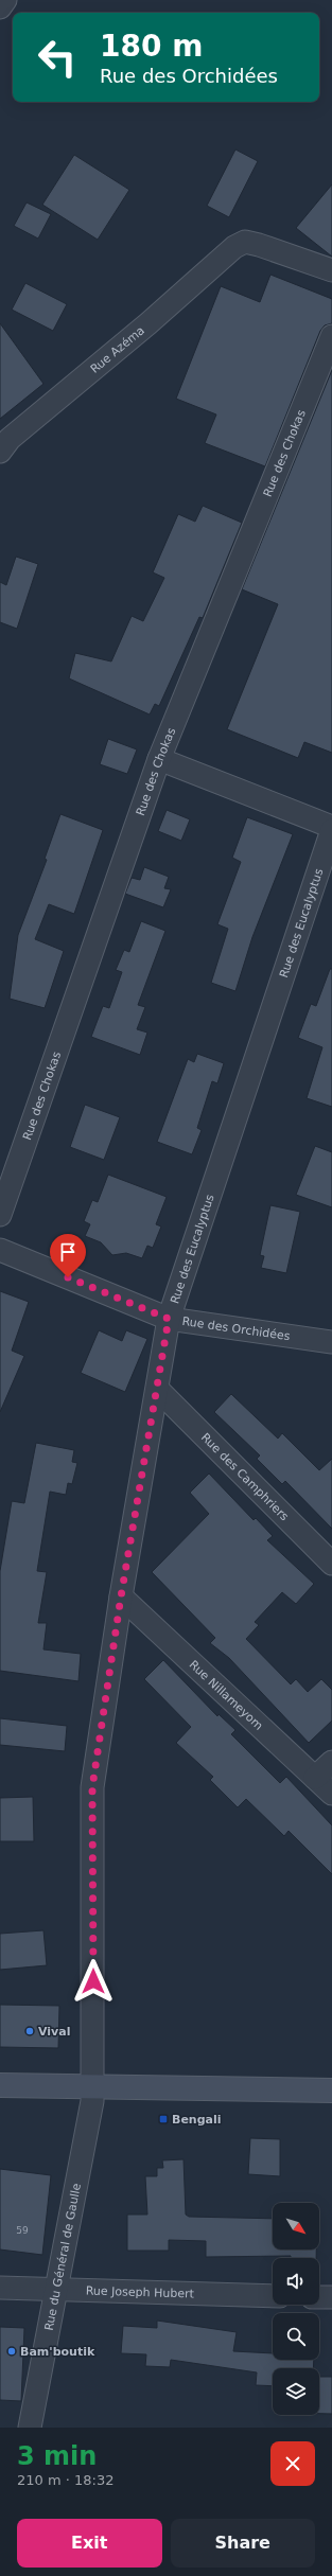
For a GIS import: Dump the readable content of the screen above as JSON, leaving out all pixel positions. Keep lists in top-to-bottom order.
{
  "streets": {
    "street": [
      "Rue Azéma",
      "Rue des Chokas",
      "Rue des Eucalyptus",
      "Rue des Orchidées",
      "Rue des Camphriers",
      "Rue Nillameyom",
      "Rue du Général de Gaulle",
      "Rue Joseph Hubert"
    ]
  },
  "crossings": [
    ["Rue des Eucalyptus", "Rue des Orchidées"],
    ["Rue des Eucalyptus", "Rue des Camphriers"],
    ["Rue des Eucalyptus", "Rue Nillameyom"],
    ["Rue des Eucalyptus", "Rue du Général de Gaulle"],
    ["Rue du Général de Gaulle", "Rue Joseph Hubert"]
  ],
  "places": {
    "other": ["Vival", "Bam'boutik"],
    "transit": ["Bengali"]
  },
  "house_numbers": ["59"],
  "north": "bottom right",
  "page": {
    "turn": ["180 m", "Rue des Orchidées"],
    "heading": ["3 min", "210 m · 18:32"],
    "buttons": ["Exit", "Share"]
  }
}
